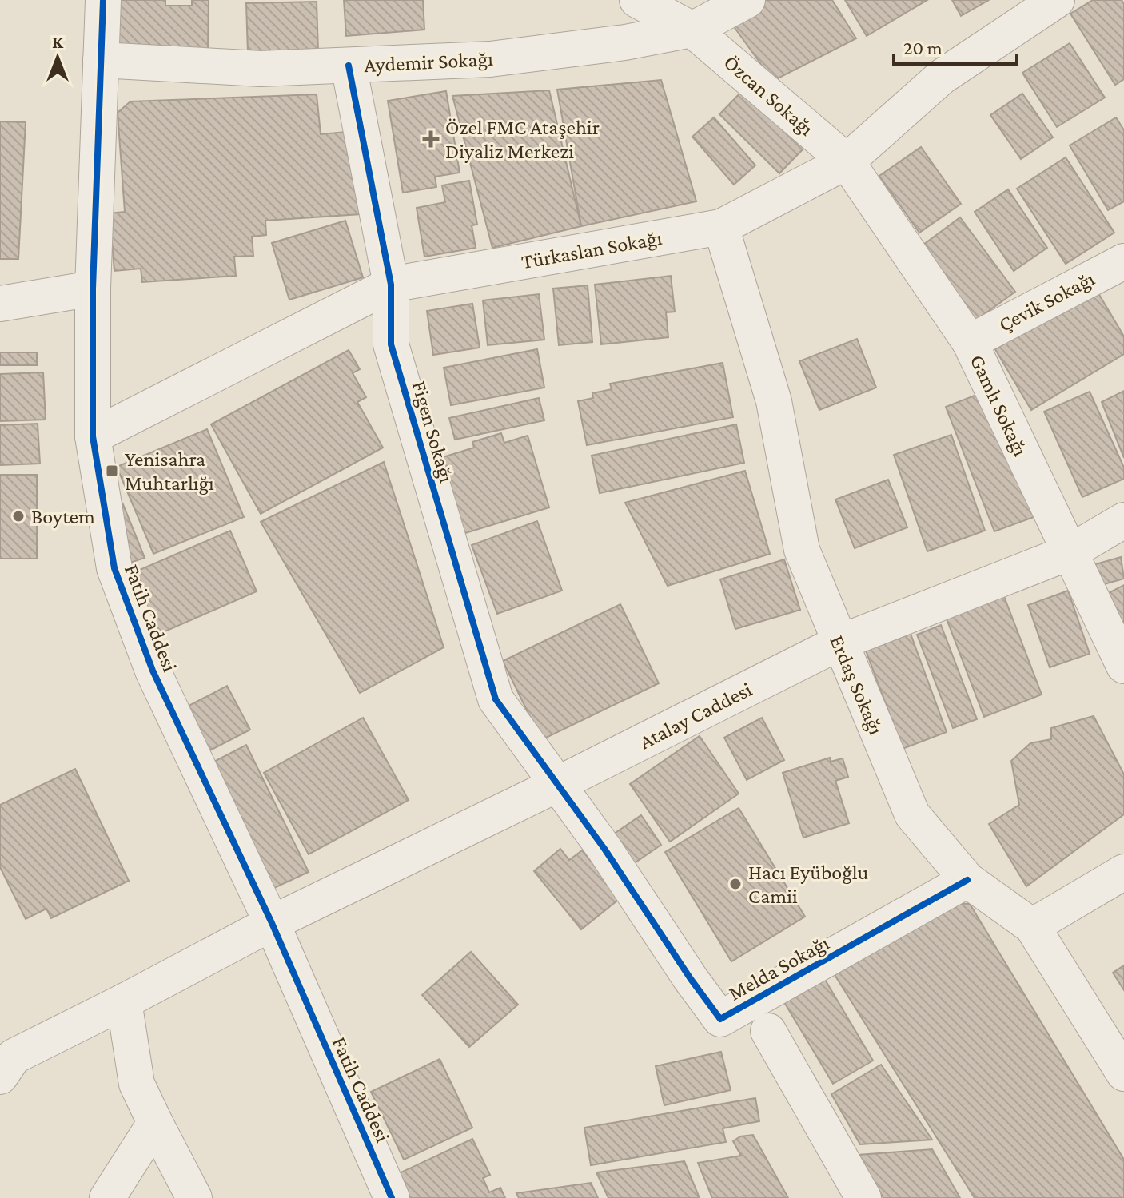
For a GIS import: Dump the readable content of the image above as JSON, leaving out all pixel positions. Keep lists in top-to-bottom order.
{
  "streets": {
    "street": [
      "Aydemir Sokağı",
      "Özcan Sokağı",
      "Türkaslan Sokağı",
      "Çevik Sokağı",
      "Gamlı Sokağı",
      "Figen Sokağı",
      "Fatih Caddesi",
      "Erdaş Sokağı",
      "Atalay Caddesi",
      "Melda Sokağı"
    ]
  },
  "crossings": [
    ["Aydemir Sokağı", "Özcan Sokağı"],
    ["Aydemir Sokağı", "Figen Sokağı"],
    ["Aydemir Sokağı", "Fatih Caddesi"],
    ["Özcan Sokağı", "Türkaslan Sokağı"],
    ["Özcan Sokağı", "Gamlı Sokağı"],
    ["Türkaslan Sokağı", "Gamlı Sokağı"],
    ["Türkaslan Sokağı", "Figen Sokağı"],
    ["Türkaslan Sokağı", "Fatih Caddesi"],
    ["Türkaslan Sokağı", "Erdaş Sokağı"],
    ["Çevik Sokağı", "Gamlı Sokağı"],
    ["Gamlı Sokağı", "Atalay Caddesi"],
    ["Figen Sokağı", "Atalay Caddesi"],
    ["Figen Sokağı", "Melda Sokağı"],
    ["Fatih Caddesi", "Atalay Caddesi"],
    ["Erdaş Sokağı", "Atalay Caddesi"],
    ["Erdaş Sokağı", "Melda Sokağı"],
    ["Atalay Caddesi", "Melda Sokağı"]
  ],
  "places": {
    "health": ["Özel FMC Ataşehir Diyaliz Merkezi"],
    "transit": ["Yenisahra Muhtarlığı"],
    "other": ["Boytem", "Hacı Eyüboğlu Camii"]
  },
  "scale_bar": "20 m",
  "north": "top"
}
